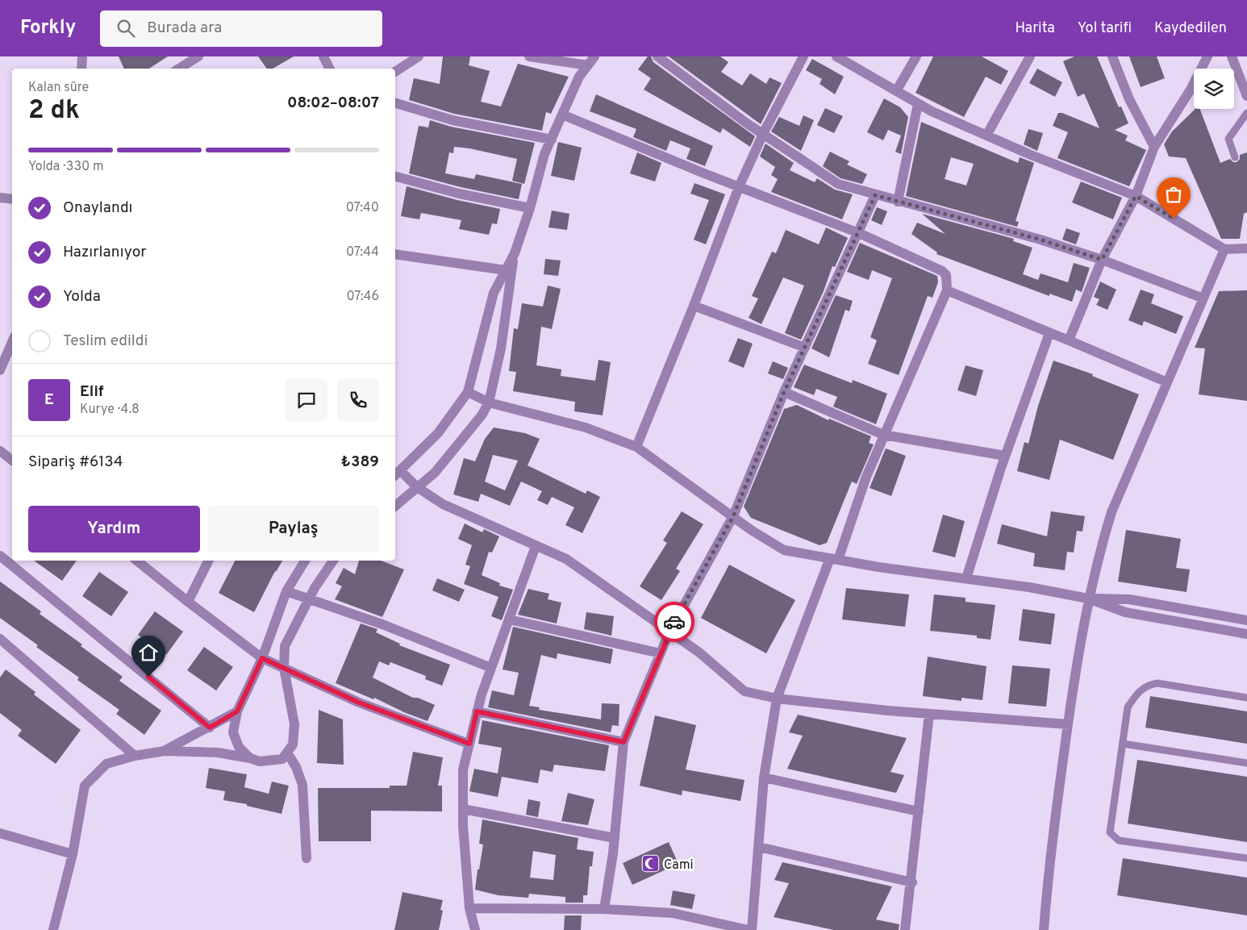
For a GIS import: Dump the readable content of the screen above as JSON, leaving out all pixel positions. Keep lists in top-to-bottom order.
{
  "places": {
    "mosque": ["Cami"]
  },
  "page": {
    "header": "Forkly",
    "search": "Burada ara",
    "nav": ["Harita", "Yol tarifi", "Kaydedilen"],
    "heading": ["2 dk", "Kalan süre", "08:02–08:07"],
    "panel": [
      "Elif",
      "Kurye · 4.8",
      "Sipariş #6134",
      "₺389"
    ],
    "bar": "Yolda · 330 m",
    "list": [
      ["Onaylandı", "07:40"],
      ["Hazırlanıyor", "07:44"],
      ["Yolda", "07:46"],
      "Teslim edildi"
    ],
    "round": "E",
    "buttons": ["Yardım", "Paylaş"]
  }
}
